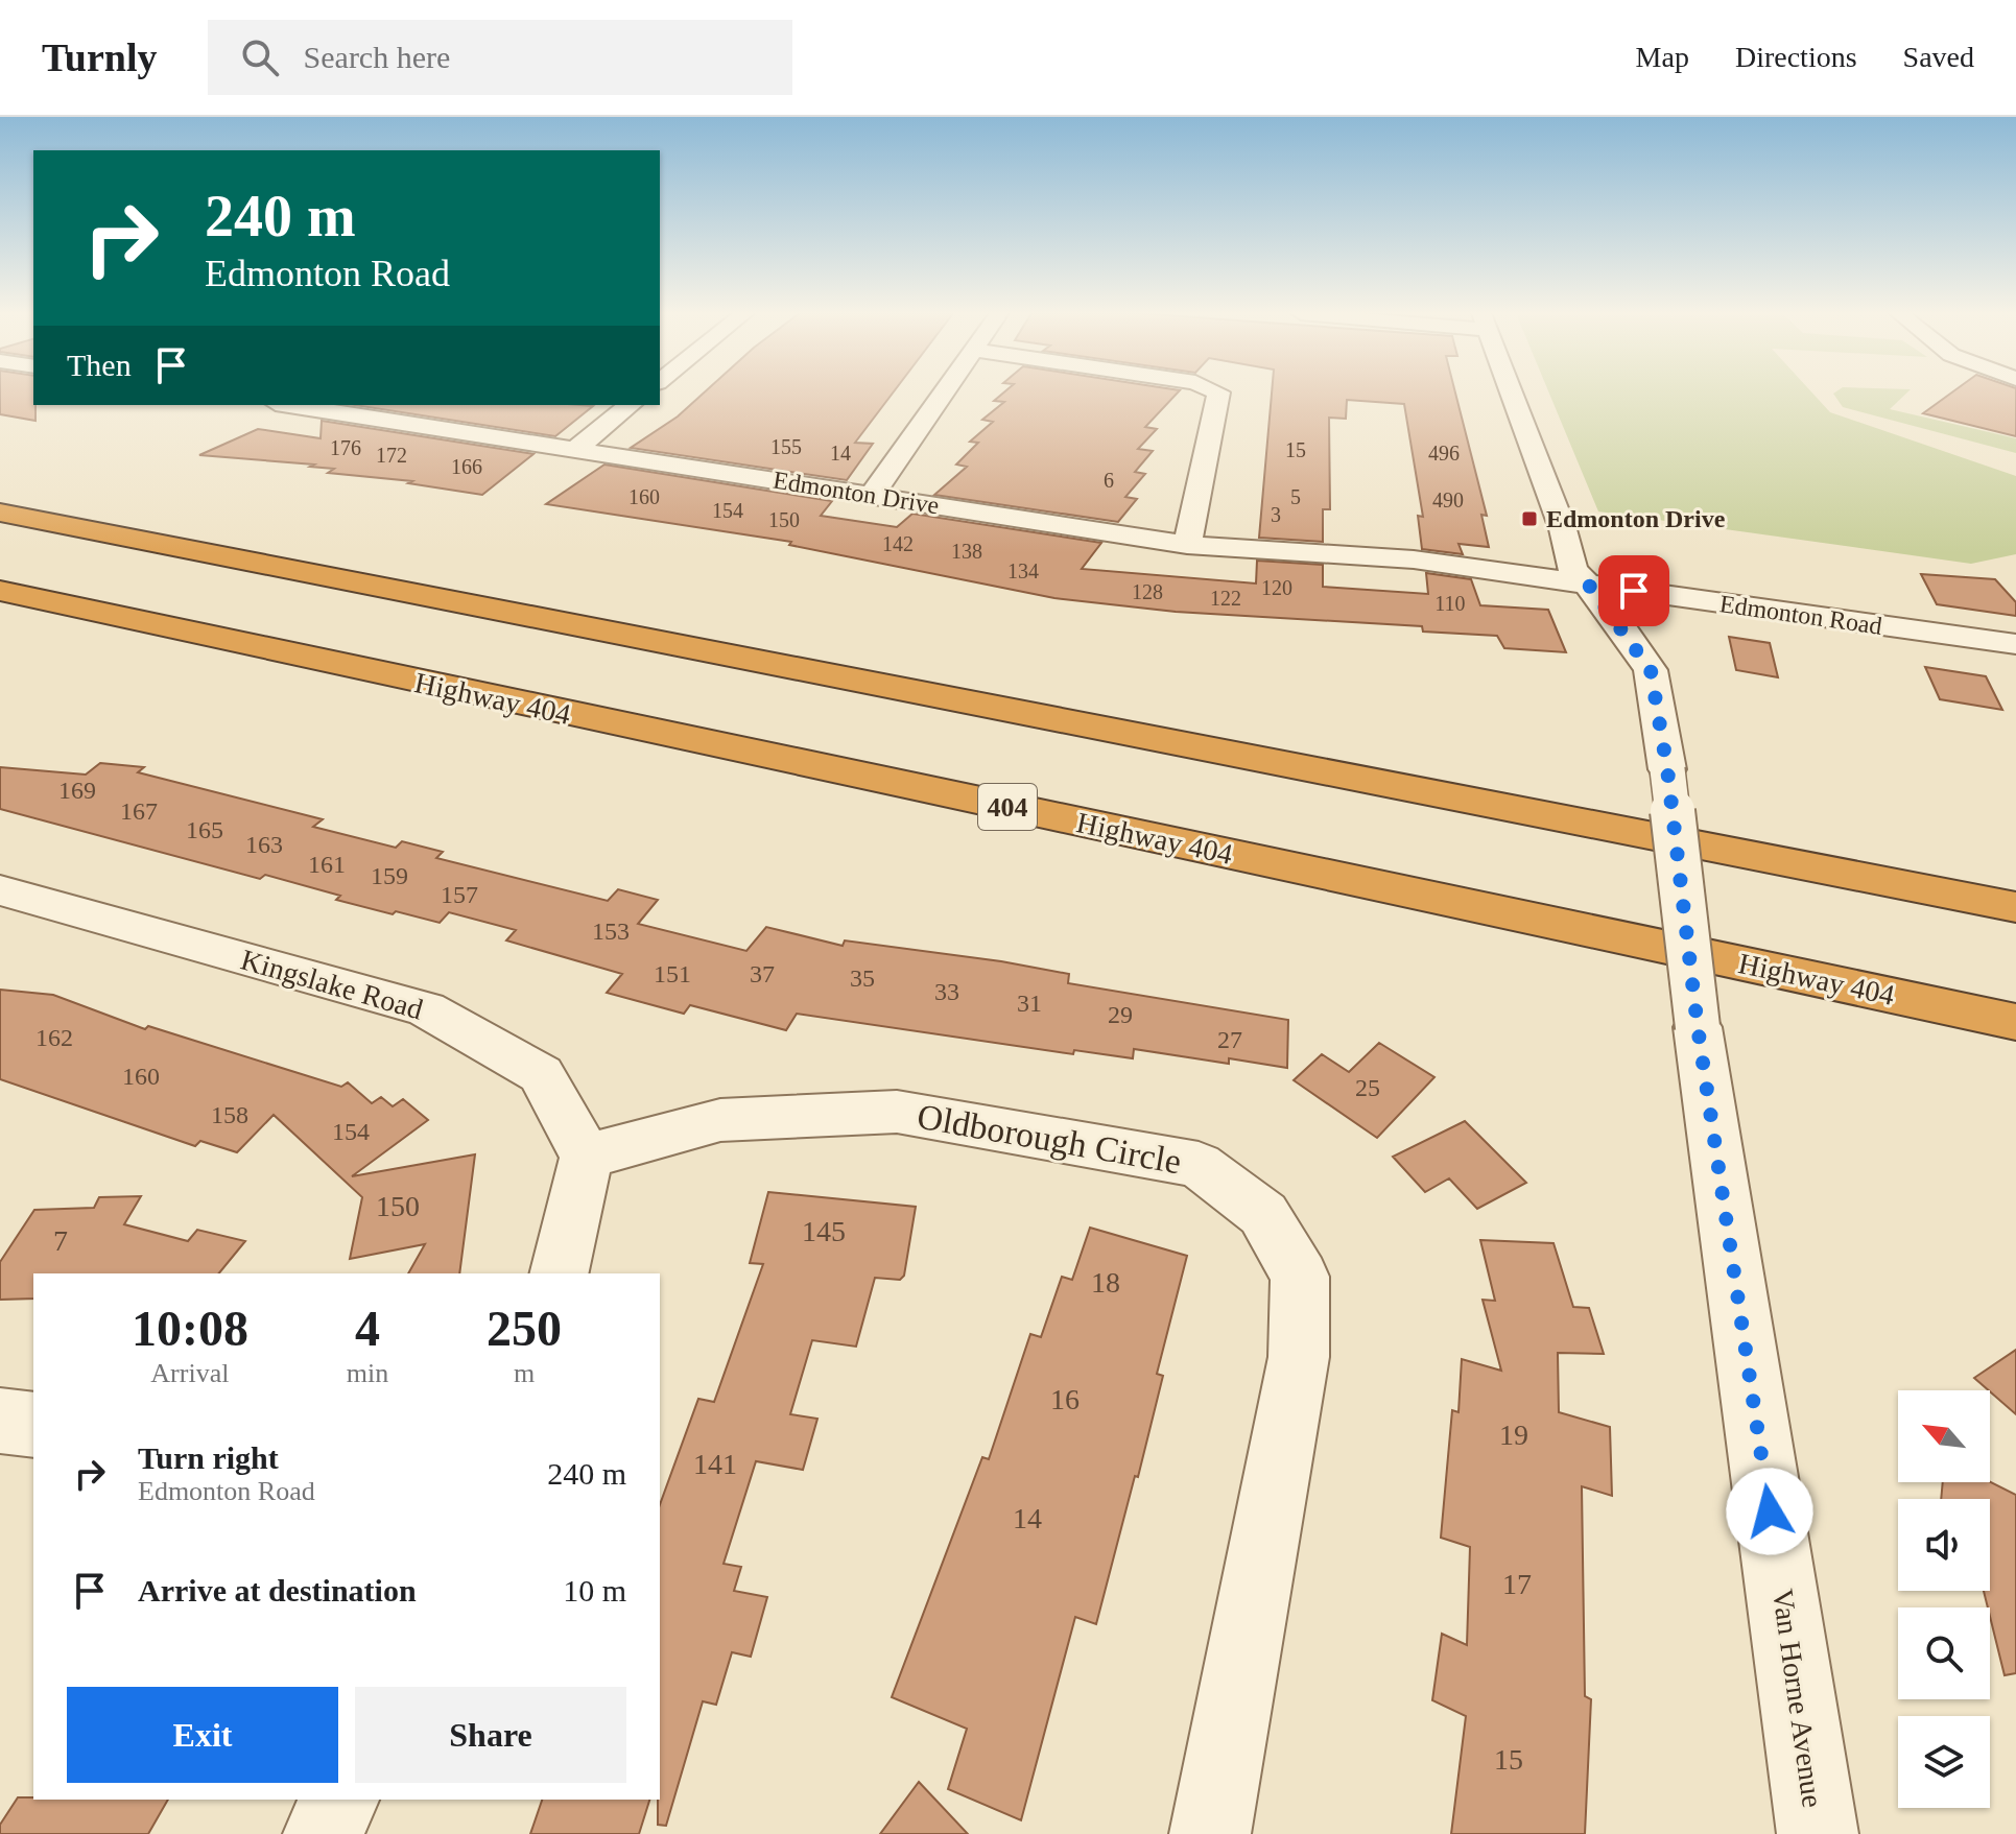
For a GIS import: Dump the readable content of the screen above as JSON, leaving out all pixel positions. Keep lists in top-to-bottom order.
{
  "streets": {
    "highway": ["Highway 404", "404"],
    "street": [
      "Edmonton Drive",
      "Edmonton Road",
      "Kingslake Road",
      "Oldborough Circle",
      "Van Horne Avenue"
    ]
  },
  "crossings": [
    ["Edmonton Drive", "Edmonton Road"],
    ["Edmonton Drive", "Van Horne Avenue"],
    ["Edmonton Road", "Van Horne Avenue"],
    ["Kingslake Road", "Oldborough Circle"]
  ],
  "places": {
    "transit": ["Edmonton Drive"]
  },
  "house_numbers": [
    "155",
    "176",
    "15",
    "14",
    "496",
    "172",
    "166",
    "6",
    "160",
    "5",
    "490",
    "154",
    "3",
    "150",
    "142",
    "138",
    "134",
    "120",
    "128",
    "122",
    "110",
    "169",
    "167",
    "165",
    "163",
    "161",
    "159",
    "157",
    "153",
    "151",
    "37",
    "35",
    "33",
    "31",
    "29",
    "162",
    "27",
    "160",
    "25",
    "158",
    "154",
    "150",
    "145",
    "7",
    "18",
    "16",
    "19",
    "141",
    "14",
    "17",
    "15"
  ],
  "north": "top left",
  "page": {
    "header": "Turnly",
    "search": "Search here",
    "nav": ["Map", "Directions", "Saved"],
    "turn": ["240 m", "Edmonton Road"],
    "then": "Then",
    "eta": [
      "10:08",
      "Arrival",
      "4",
      "min",
      "250",
      "m"
    ],
    "list": [
      {
        "name": "Turn right",
        "note": "Edmonton Road",
        "value": "240 m"
      },
      {
        "name": "Arrive at destination",
        "value": "10 m"
      }
    ],
    "buttons": ["Exit", "Share"]
  }
}
